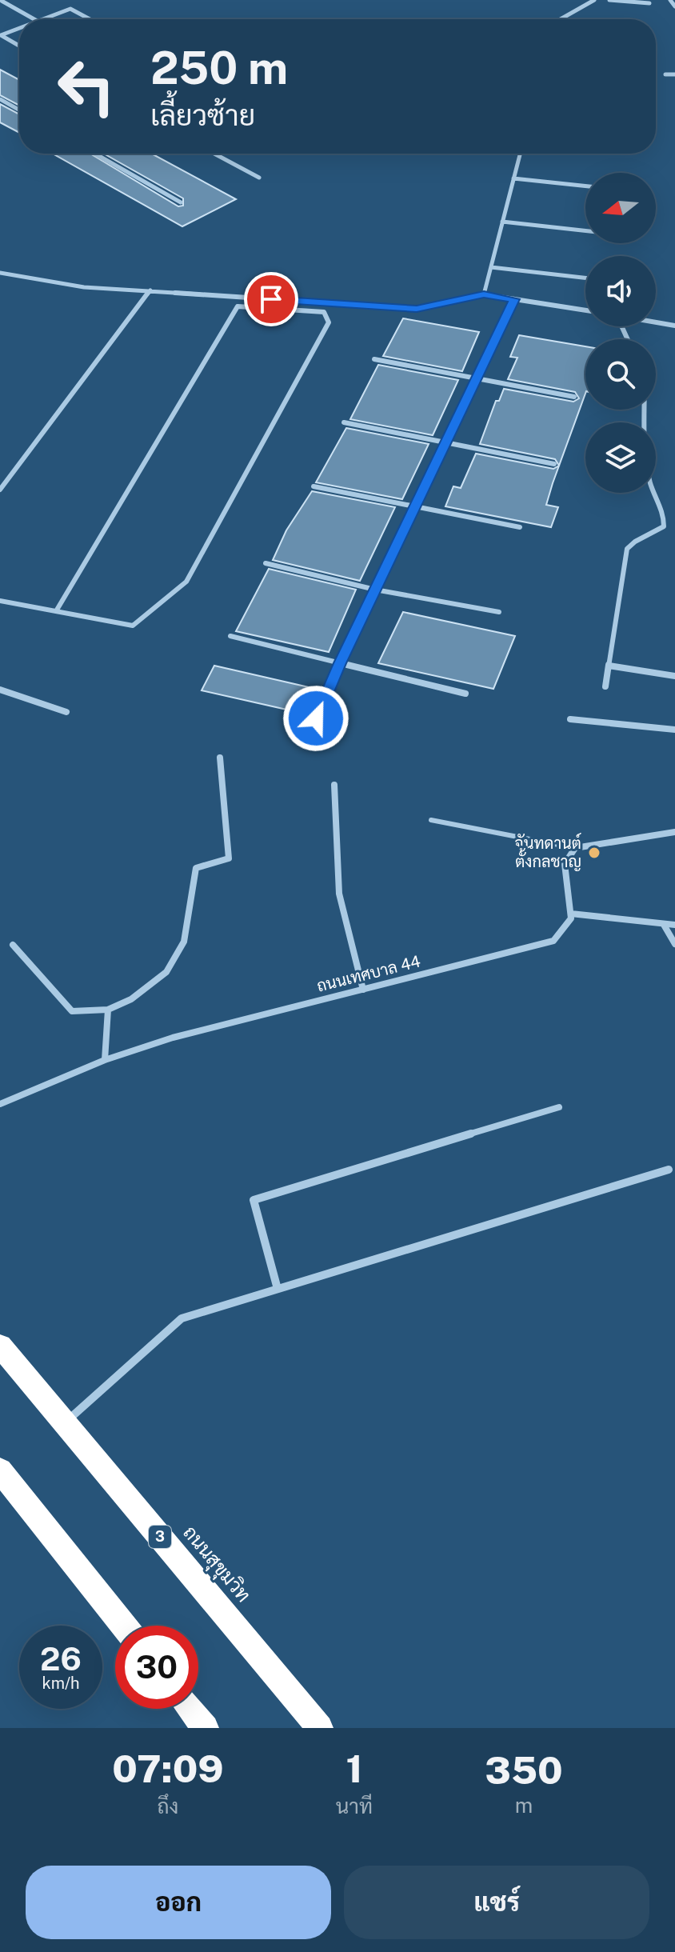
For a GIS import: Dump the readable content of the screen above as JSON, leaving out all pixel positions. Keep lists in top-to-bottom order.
{
  "streets": {
    "highway": ["3", "ถนนสุขุมวิท"],
    "street": ["ถนนเทศบาล 44"]
  },
  "places": ["จันทดานต์ ตั้งกลชาญ"],
  "north": "left",
  "page": {
    "turn": ["250 m", "เลี้ยวซ้าย"],
    "speed": "26 km/h",
    "limit": "30",
    "eta": [
      "07:09",
      "ถึง",
      "1",
      "นาที",
      "350",
      "m"
    ],
    "buttons": ["ออก", "แชร์"]
  }
}
